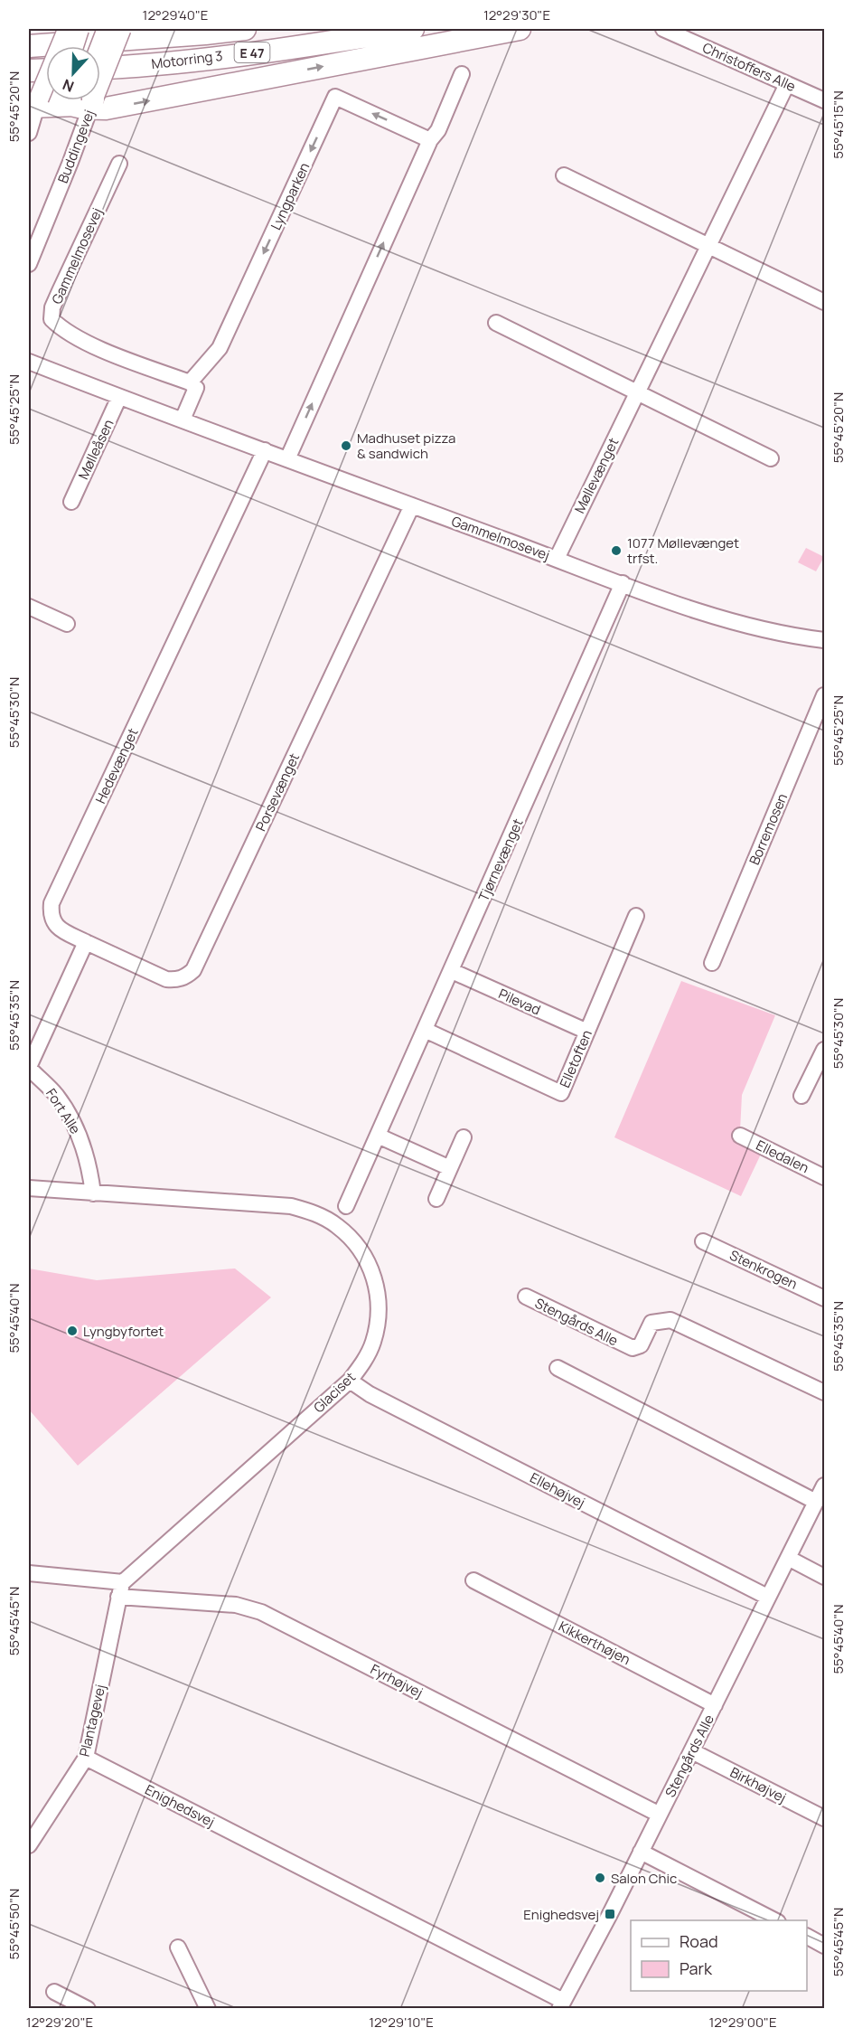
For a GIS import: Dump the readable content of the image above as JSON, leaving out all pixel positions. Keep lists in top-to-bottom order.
{
  "streets": {
    "highway": ["E 47", "Motorring 3"],
    "main road": ["Buddingevej"],
    "street": [
      "Christoffers Alle",
      "Lyngparken",
      "Gammelmosevej",
      "Mølleåsen",
      "Møllevænget",
      "Hedevænget",
      "Porsevænget",
      "Borremosen",
      "Tjørnevænget",
      "Pilevad",
      "Elletoften",
      "Fort Alle",
      "Elledalen",
      "Stenkrogen",
      "Stengårds Alle",
      "Glaciset",
      "Ellehøjvej",
      "Kikkerthøjen",
      "Fyrhøjvej",
      "Plantagevej",
      "Birkhøjvej",
      "Enighedsvej"
    ]
  },
  "crossings": [
    ["Christoffers Alle", "Møllevænget"],
    ["Lyngparken", "Gammelmosevej"],
    ["Gammelmosevej", "Mølleåsen"],
    ["Gammelmosevej", "Møllevænget"],
    ["Gammelmosevej", "Hedevænget"],
    ["Gammelmosevej", "Porsevænget"],
    ["Gammelmosevej", "Tjørnevænget"],
    ["Hedevænget", "Porsevænget"],
    ["Tjørnevænget", "Pilevad"],
    ["Tjørnevænget", "Elletoften"],
    ["Pilevad", "Elletoften"],
    ["Fort Alle", "Glaciset"],
    ["Stengårds Alle", "Ellehøjvej"],
    ["Stengårds Alle", "Kikkerthøjen"],
    ["Stengårds Alle", "Fyrhøjvej"],
    ["Stengårds Alle", "Birkhøjvej"],
    ["Stengårds Alle", "Enighedsvej"],
    ["Glaciset", "Ellehøjvej"],
    ["Glaciset", "Plantagevej"],
    ["Fyrhøjvej", "Plantagevej"],
    ["Plantagevej", "Enighedsvej"]
  ],
  "places": {
    "other": [
      "Madhuset pizza & sandwich",
      "1077 Møllevænget trfst.",
      "Lyngbyfortet",
      "Salon Chic"
    ],
    "transit": ["Enighedsvej"]
  },
  "legend": ["Road", "Park"],
  "north": "bottom",
  "coordinates": [
    "12°29'40\"E",
    "12°29'30\"E",
    "55°45'20\"N",
    "55°45'15\"N",
    "55°45'25\"N",
    "55°45'30\"N",
    "55°45'35\"N",
    "55°45'40\"N",
    "55°45'45\"N",
    "55°45'50\"N",
    "12°29'20\"E",
    "12°29'10\"E",
    "12°29'00\"E"
  ]
}
